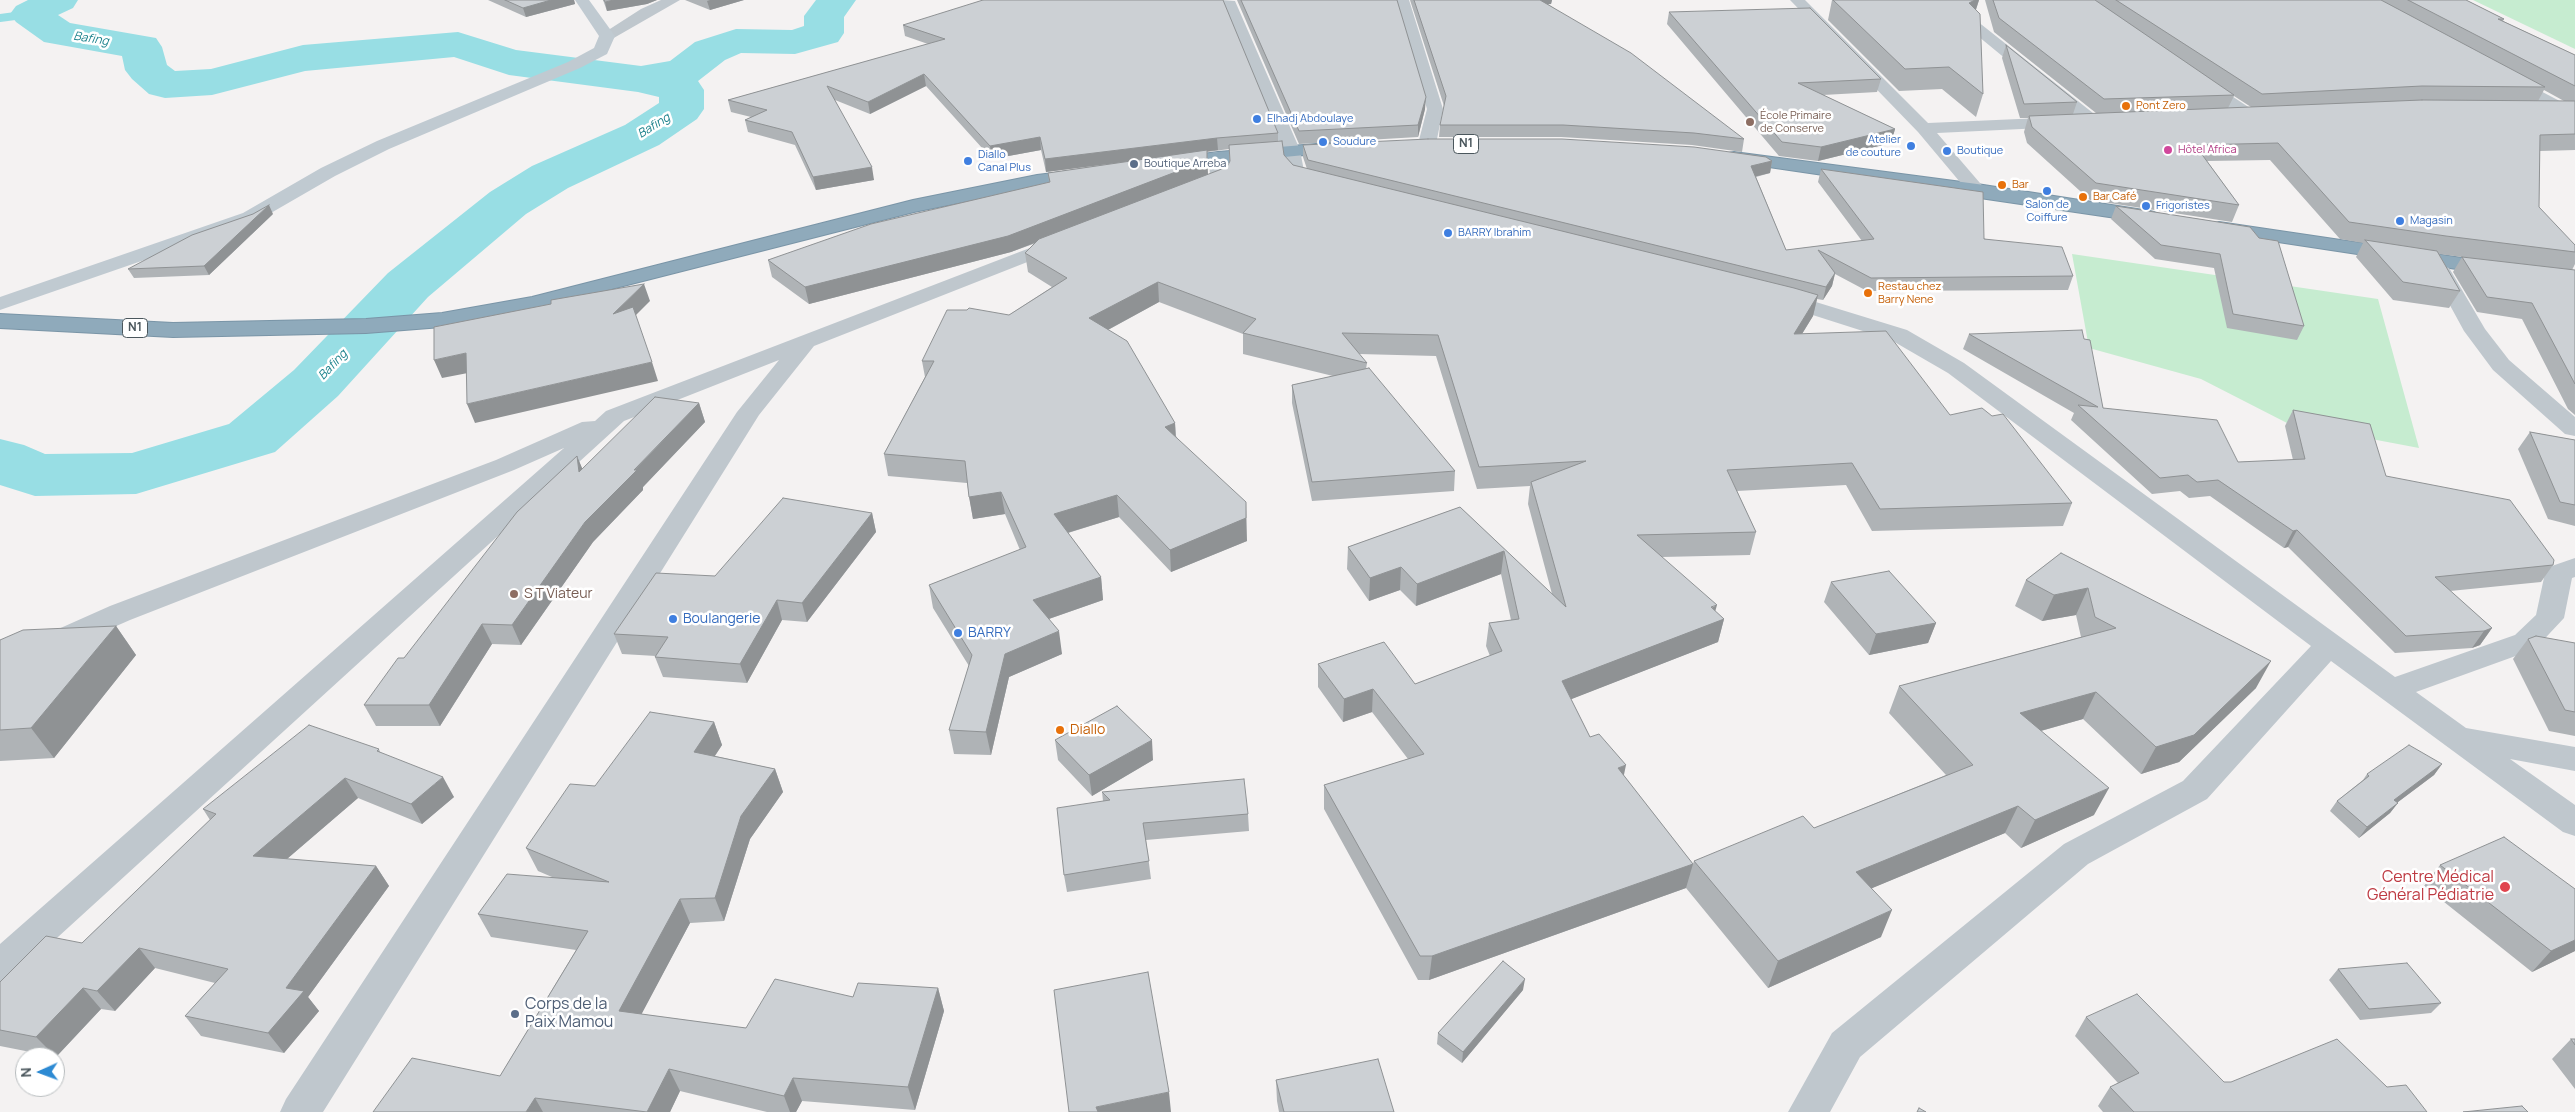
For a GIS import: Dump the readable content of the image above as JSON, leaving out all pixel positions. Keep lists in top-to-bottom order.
{
  "streets": {
    "highway": ["N1"]
  },
  "water": ["Bafing"],
  "places": [
    "Pont Zero",
    "Elhadj Abdoulaye",
    "École Primaire de Conserve",
    "Soudure",
    "Atelier de couture",
    "Hôtel Africa",
    "Boutique",
    "Diallo Canal Plus",
    "Boutique Arreba",
    "Bar",
    "Salon de Coiffure",
    "Bar Café",
    "Frigoristes",
    "Magasin",
    "BARRY Ibrahim",
    "Restau chez Barry Nene",
    "S T Viateur",
    "Boulangerie",
    "BARRY",
    "Diallo",
    "Centre Médical Général Pédiatrie",
    "Corps de la Paix Mamou"
  ],
  "north": "left"
}
